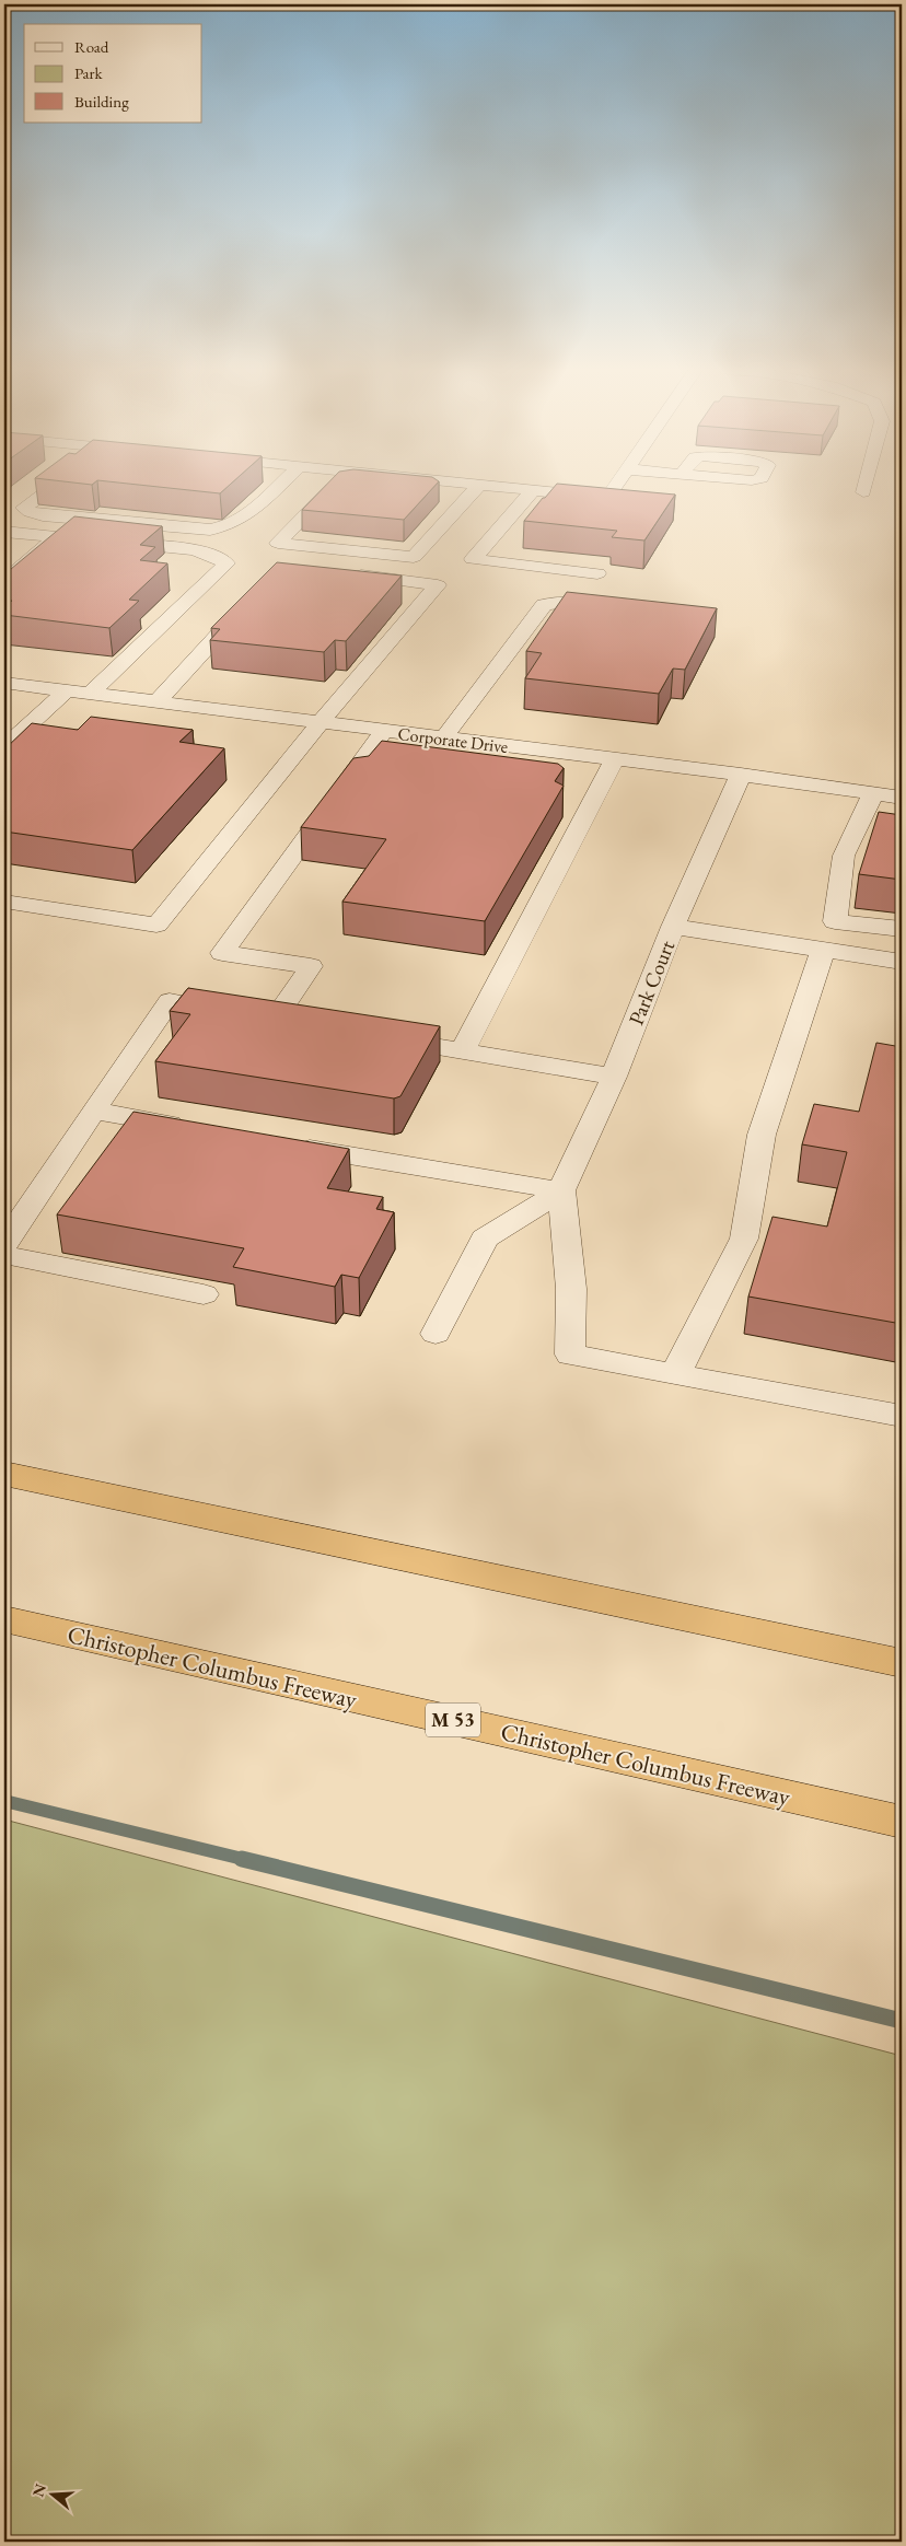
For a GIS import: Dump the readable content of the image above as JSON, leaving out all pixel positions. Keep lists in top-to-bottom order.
{
  "streets": {
    "highway": ["Christopher Columbus Freeway", "M 53"],
    "street": ["Corporate Drive", "Park Court"]
  },
  "crossings": [
    ["Corporate Drive", "Park Court"]
  ],
  "legend": ["Road", "Park", "Building"],
  "north": "left"
}
